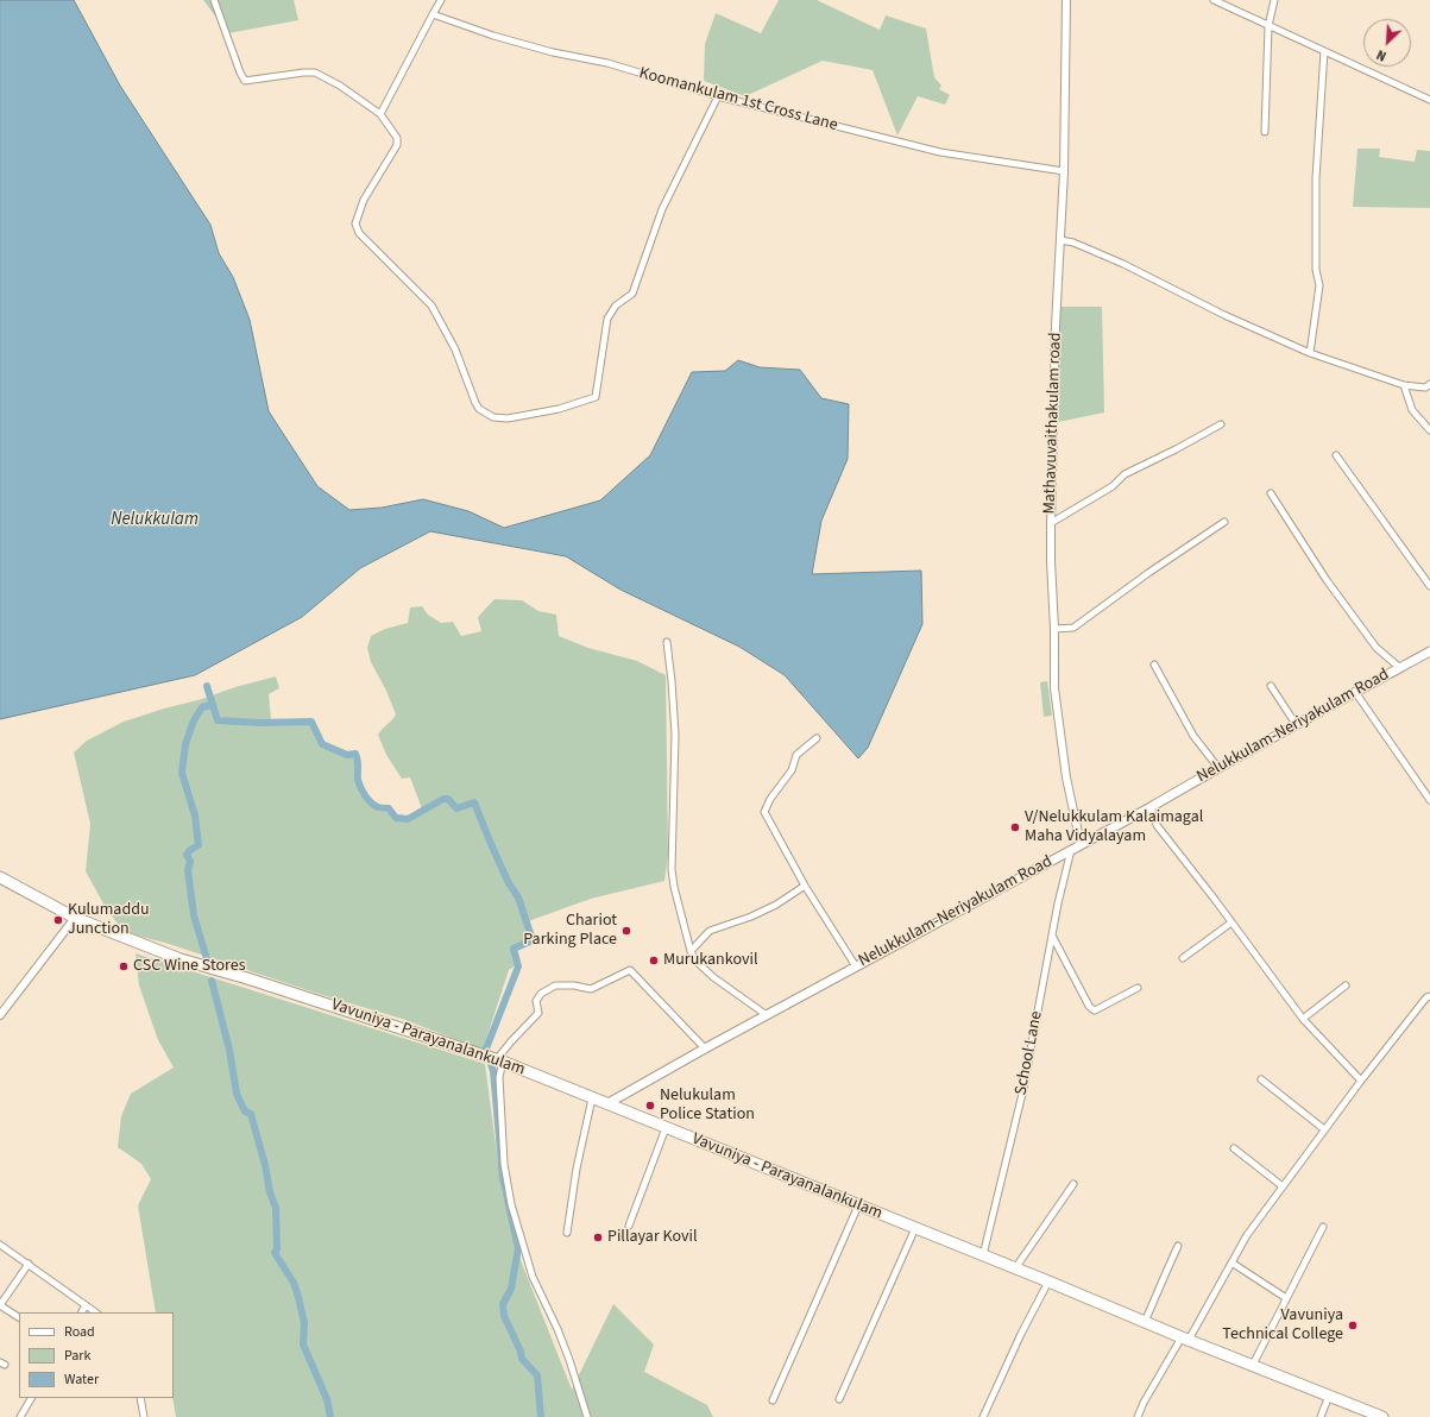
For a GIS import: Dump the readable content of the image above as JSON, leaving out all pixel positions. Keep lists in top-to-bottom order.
{
  "streets": {
    "highway": ["Vavuniya - Parayanalankulam"],
    "main road": ["Nelukkulam-Neriyakulam Road"],
    "street": ["Koomankulam 1st Cross Lane", "Mathavuvaithakulam road", "School Lane"]
  },
  "crossings": [
    ["Koomankulam 1st Cross Lane", "Mathavuvaithakulam road"],
    ["Mathavuvaithakulam road", "Nelukkulam-Neriyakulam Road"],
    ["Nelukkulam-Neriyakulam Road", "Vavuniya - Parayanalankulam"],
    ["Nelukkulam-Neriyakulam Road", "School Lane"],
    ["Vavuniya - Parayanalankulam", "School Lane"]
  ],
  "water": ["Nelukkulam"],
  "places": [
    "V/Nelukkulam Kalaimagal Maha Vidyalayam",
    "Kulumaddu Junction",
    "Chariot Parking Place",
    "Murukankovil",
    "CSC Wine Stores",
    "Nelukulam Police Station",
    "Pillayar Kovil",
    "Vavuniya Technical College"
  ],
  "legend": ["Road", "Park", "Water"],
  "north": "bottom left"
}
